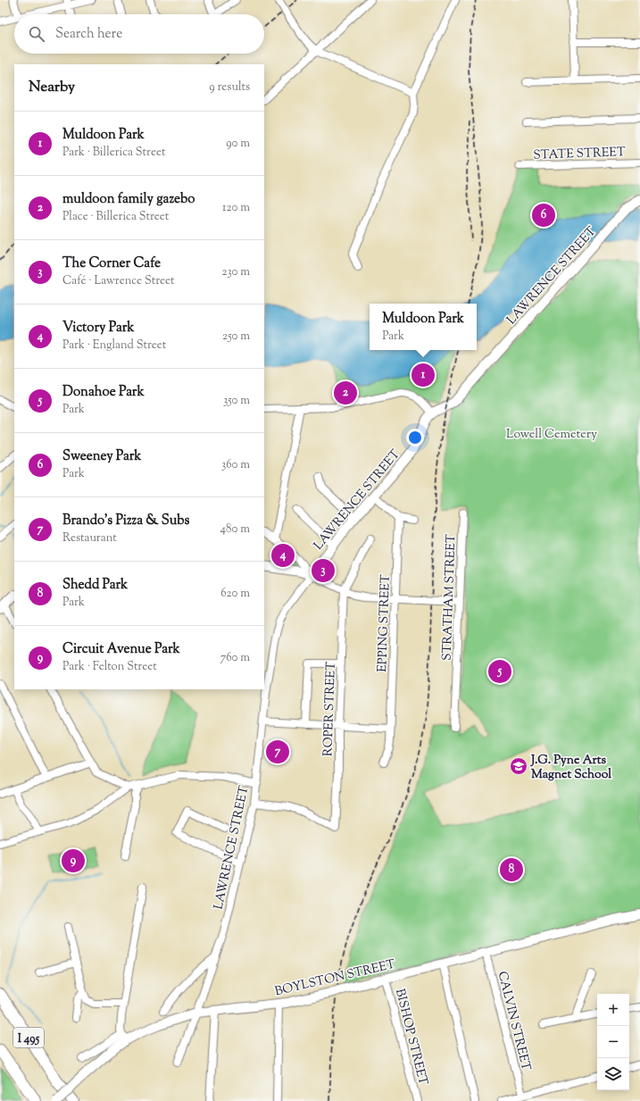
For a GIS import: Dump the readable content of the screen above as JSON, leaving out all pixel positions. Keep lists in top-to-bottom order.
{
  "streets": {
    "highway": ["I 495"],
    "main road": ["LAWRENCE STREET", "BOYLSTON STREET"],
    "street": [
      "STATE STREET",
      "STRATHAM STREET",
      "EPPING STREET",
      "ROPER STREET",
      "CALVIN STREET",
      "BISHOP STREET"
    ]
  },
  "crossings": [
    ["LAWRENCE STREET", "ROPER STREET"],
    ["LAWRENCE STREET", "BOYLSTON STREET"],
    ["BOYLSTON STREET", "CALVIN STREET"],
    ["BOYLSTON STREET", "BISHOP STREET"]
  ],
  "parks": ["Lowell Cemetery"],
  "places": {
    "school or university": ["J.G. Pyne Arts Magnet School"]
  },
  "page": {
    "search": "Search here",
    "heading": ["Nearby", "9 results"],
    "list": [
      {
        "mark": "1",
        "name": "Muldoon Park",
        "note": "Park · Billerica Street",
        "value": "90 m"
      },
      {
        "mark": "2",
        "name": "muldoon family gazebo",
        "note": "Place · Billerica Street",
        "value": "120 m"
      },
      {
        "mark": "3",
        "name": "The Corner Cafe",
        "note": "Café · Lawrence Street",
        "value": "230 m"
      },
      {
        "mark": "4",
        "name": "Victory Park",
        "note": "Park · England Street",
        "value": "250 m"
      },
      {
        "mark": "5",
        "name": "Donahoe Park",
        "note": "Park",
        "value": "350 m"
      },
      {
        "mark": "6",
        "name": "Sweeney Park",
        "note": "Park",
        "value": "360 m"
      },
      {
        "mark": "7",
        "name": "Brando's Pizza & Subs",
        "note": "Restaurant",
        "value": "480 m"
      },
      {
        "mark": "8",
        "name": "Shedd Park",
        "note": "Park",
        "value": "620 m"
      },
      {
        "mark": "9",
        "name": "Circuit Avenue Park",
        "note": "Park · Felton Street",
        "value": "760 m"
      }
    ],
    "pins": [
      "6",
      "1",
      "2",
      "4",
      "3",
      "5",
      "7",
      "9",
      "8"
    ],
    "popup": ["Muldoon Park", "Park"],
    "map_buttons": ["+", "−"]
  }
}
